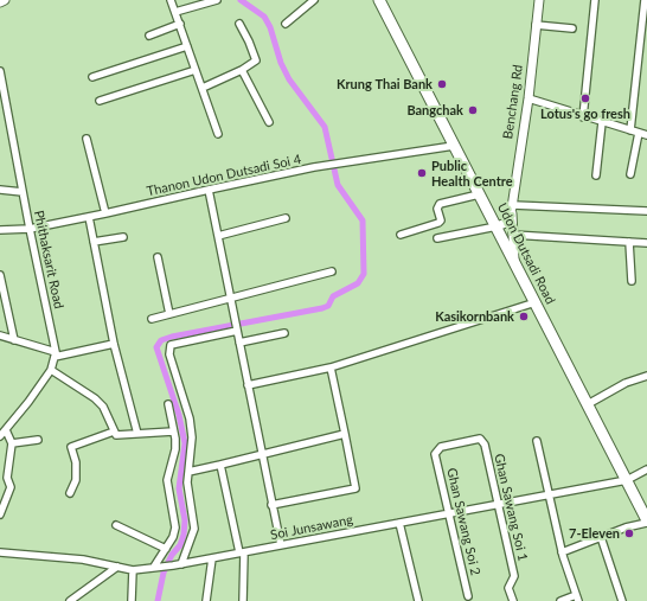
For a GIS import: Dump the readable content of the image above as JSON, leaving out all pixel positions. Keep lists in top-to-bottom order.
{
  "streets": {
    "main road": ["Udon Dutsadi Road"],
    "street": [
      "Benchang Rd",
      "Thanon Udon Dutsadi Soi 4",
      "Phithaksarit Road",
      "Ghan Sawang Soi 1",
      "Ghan Sawang Soi 2",
      "Soi Junsawang"
    ]
  },
  "crossings": [
    ["Benchang Rd", "Udon Dutsadi Road"],
    ["Thanon Udon Dutsadi Soi 4", "Udon Dutsadi Road"],
    ["Thanon Udon Dutsadi Soi 4", "Phithaksarit Road"],
    ["Udon Dutsadi Road", "Soi Junsawang"],
    ["Ghan Sawang Soi 1", "Ghan Sawang Soi 2"],
    ["Ghan Sawang Soi 1", "Soi Junsawang"],
    ["Ghan Sawang Soi 2", "Soi Junsawang"]
  ],
  "places": [
    "Krung Thai Bank",
    "Lotus's go fresh",
    "Bangchak",
    "Public Health Centre",
    "Kasikornbank",
    "7-Eleven"
  ]
}
